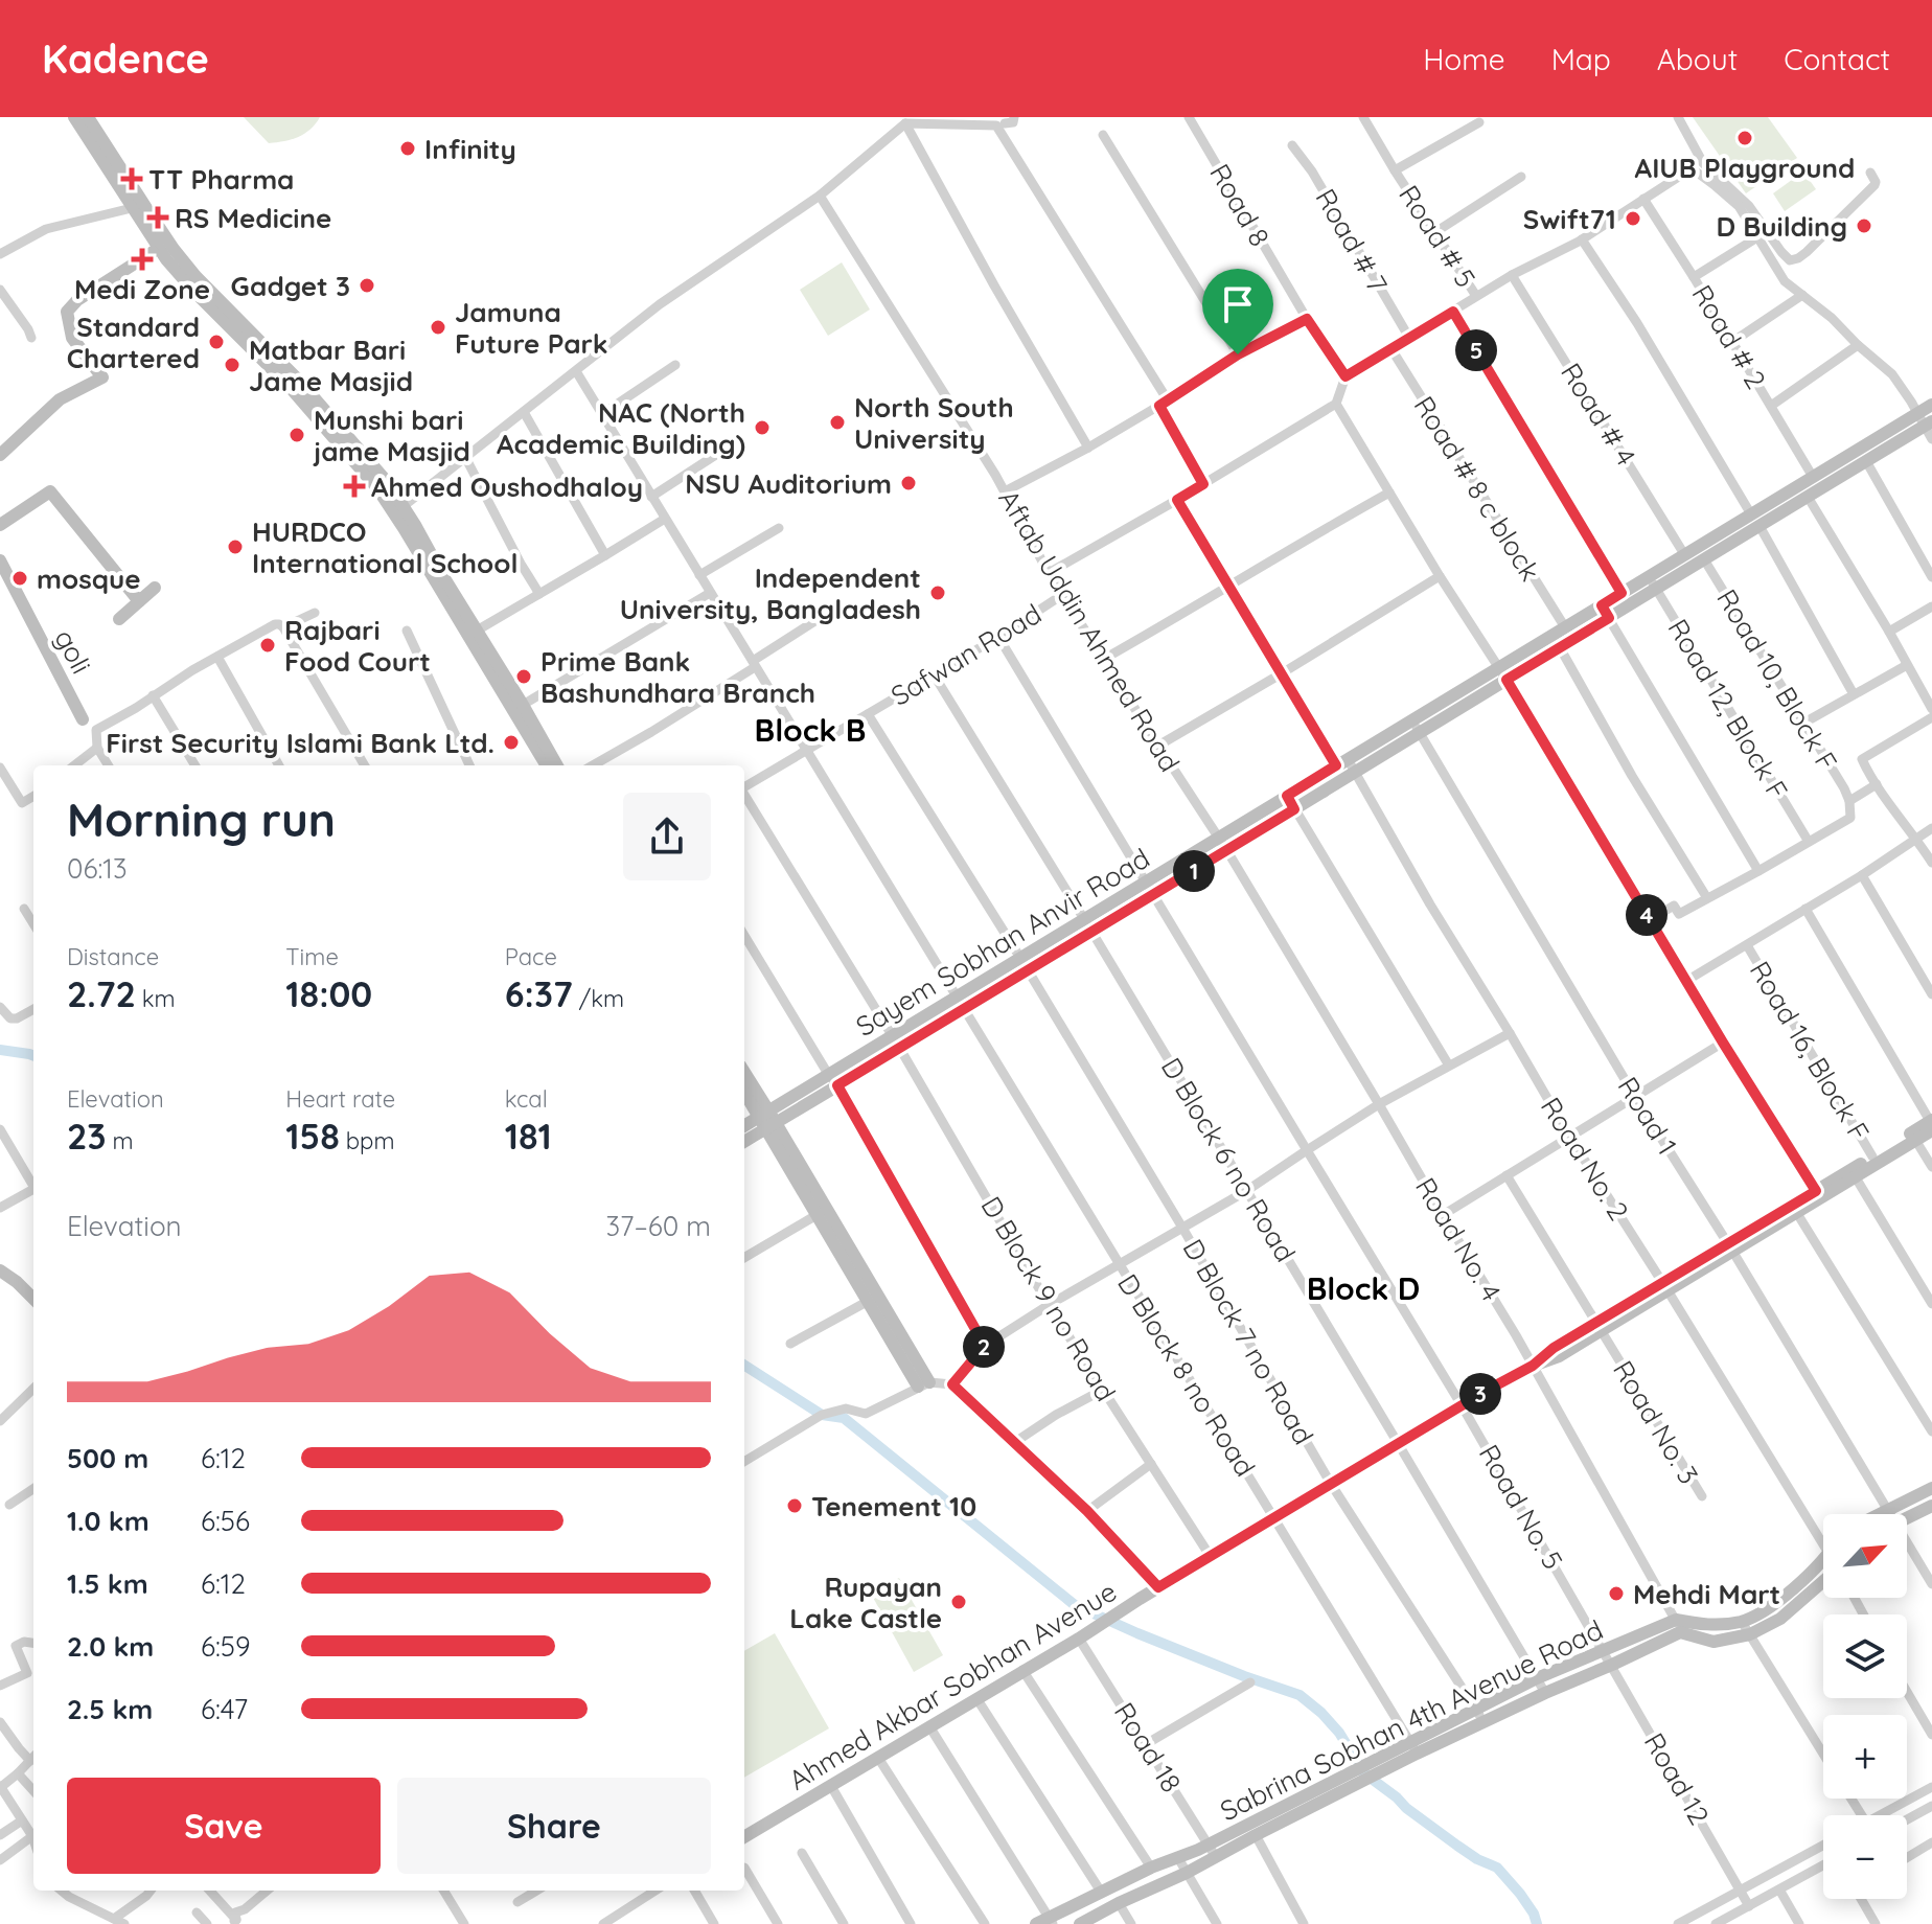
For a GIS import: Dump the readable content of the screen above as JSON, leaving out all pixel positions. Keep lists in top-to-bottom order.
{
  "streets": {
    "street": [
      "Road 8",
      "Road # 5",
      "Road # 7",
      "Road # 2",
      "Road # 4",
      "Road # 8 c block",
      "Aftab Uddin Ahmed Road",
      "goli",
      "Safwan Road",
      "Road 10, Block F",
      "Road 12, Block F",
      "Sayem Sobhan Anvir Road",
      "Road 16, Block F",
      "Road 1",
      "Road No. 2",
      "D Block 6 no Road",
      "Road No. 4",
      "D Block 9 no Road",
      "D Block 7 no Road",
      "D Block 8 no Road",
      "Road No. 3",
      "Road No. 5",
      "Ahmed Akbar Sobhan Avenue",
      "Sabrina Sobhan 4th Avenue Road",
      "Road 18",
      "Road 12"
    ]
  },
  "crossings": [
    ["Road # 2", "Sayem Sobhan Anvir Road"],
    ["Road # 4", "Sayem Sobhan Anvir Road"],
    ["Road # 8 c block", "Sayem Sobhan Anvir Road"],
    ["Aftab Uddin Ahmed Road", "Safwan Road"],
    ["Aftab Uddin Ahmed Road", "Sayem Sobhan Anvir Road"],
    ["Aftab Uddin Ahmed Road", "Road No. 4"],
    ["Safwan Road", "D Block 6 no Road"],
    ["Safwan Road", "D Block 7 no Road"],
    ["Safwan Road", "D Block 8 no Road"],
    ["Safwan Road", "Road No. 5"],
    ["Road 10, Block F", "Sayem Sobhan Anvir Road"],
    ["Road 12, Block F", "Sayem Sobhan Anvir Road"],
    ["Sayem Sobhan Anvir Road", "Road 1"],
    ["Sayem Sobhan Anvir Road", "Road No. 2"],
    ["Sayem Sobhan Anvir Road", "D Block 6 no Road"],
    ["Sayem Sobhan Anvir Road", "Road No. 4"],
    ["Sayem Sobhan Anvir Road", "D Block 9 no Road"],
    ["Sayem Sobhan Anvir Road", "D Block 7 no Road"],
    ["Sayem Sobhan Anvir Road", "D Block 8 no Road"],
    ["Sayem Sobhan Anvir Road", "Road No. 5"],
    ["Road 16, Block F", "Ahmed Akbar Sobhan Avenue"],
    ["Road 1", "Ahmed Akbar Sobhan Avenue"],
    ["Road No. 2", "Ahmed Akbar Sobhan Avenue"],
    ["D Block 6 no Road", "Ahmed Akbar Sobhan Avenue"],
    ["Road No. 4", "Ahmed Akbar Sobhan Avenue"],
    ["Road No. 4", "Sabrina Sobhan 4th Avenue Road"],
    ["D Block 9 no Road", "Ahmed Akbar Sobhan Avenue"],
    ["D Block 7 no Road", "Ahmed Akbar Sobhan Avenue"],
    ["D Block 7 no Road", "Sabrina Sobhan 4th Avenue Road"],
    ["D Block 8 no Road", "Ahmed Akbar Sobhan Avenue"],
    ["D Block 8 no Road", "Sabrina Sobhan 4th Avenue Road"],
    ["Road No. 3", "Ahmed Akbar Sobhan Avenue"],
    ["Road No. 5", "Ahmed Akbar Sobhan Avenue"],
    ["Road No. 5", "Sabrina Sobhan 4th Avenue Road"],
    ["Road No. 5", "Road 12"],
    ["Ahmed Akbar Sobhan Avenue", "Road 18"],
    ["Sabrina Sobhan 4th Avenue Road", "Road 18"],
    ["Sabrina Sobhan 4th Avenue Road", "Road 12"]
  ],
  "districts": ["Block B", "Block D"],
  "places": {
    "other": [
      "AIUB Playground",
      "Infinity",
      "Swift71",
      "D Building",
      "Gadget 3",
      "Jamuna Future Park",
      "Standard Chartered",
      "Matbar Bari Jame Masjid",
      "North South University",
      "NAC (North Academic Building)",
      "Munshi bari jame Masjid",
      "NSU Auditorium",
      "HURDCO International School",
      "mosque",
      "Independent University, Bangladesh",
      "Rajbari Food Court",
      "Prime Bank Bashundhara Branch",
      "First Security Islami Bank Ltd.",
      "Tenement 10",
      "Mehdi Mart",
      "Rupayan Lake Castle"
    ],
    "health": [
      "TT Pharma",
      "RS Medicine",
      "Medi Zone",
      "Ahmed Oushodhaloy"
    ]
  },
  "north": "top right",
  "page": {
    "header": "Kadence",
    "nav": [
      "Home",
      "Map",
      "About",
      "Contact"
    ],
    "pins": [
      "5",
      "1",
      "4",
      "2",
      "3"
    ],
    "heading": ["Morning run", "06:13"],
    "stats": [
      ["Distance", "2.72 km"],
      ["Time", "18:00"],
      ["Pace", "6:37 /km"],
      ["Elevation", "23 m"],
      ["Heart rate", "158 bpm"],
      ["kcal", "181"]
    ],
    "chart": ["Elevation", "37–60 m"],
    "list": [
      {
        "name": "500 m",
        "note": "6:12"
      },
      {
        "name": "1.0 km",
        "note": "6:56"
      },
      {
        "name": "1.5 km",
        "note": "6:12"
      },
      {
        "name": "2.0 km",
        "note": "6:59"
      },
      {
        "name": "2.5 km",
        "note": "6:47"
      }
    ],
    "map_buttons": ["+", "−"],
    "buttons": ["Save", "Share"]
  }
}
